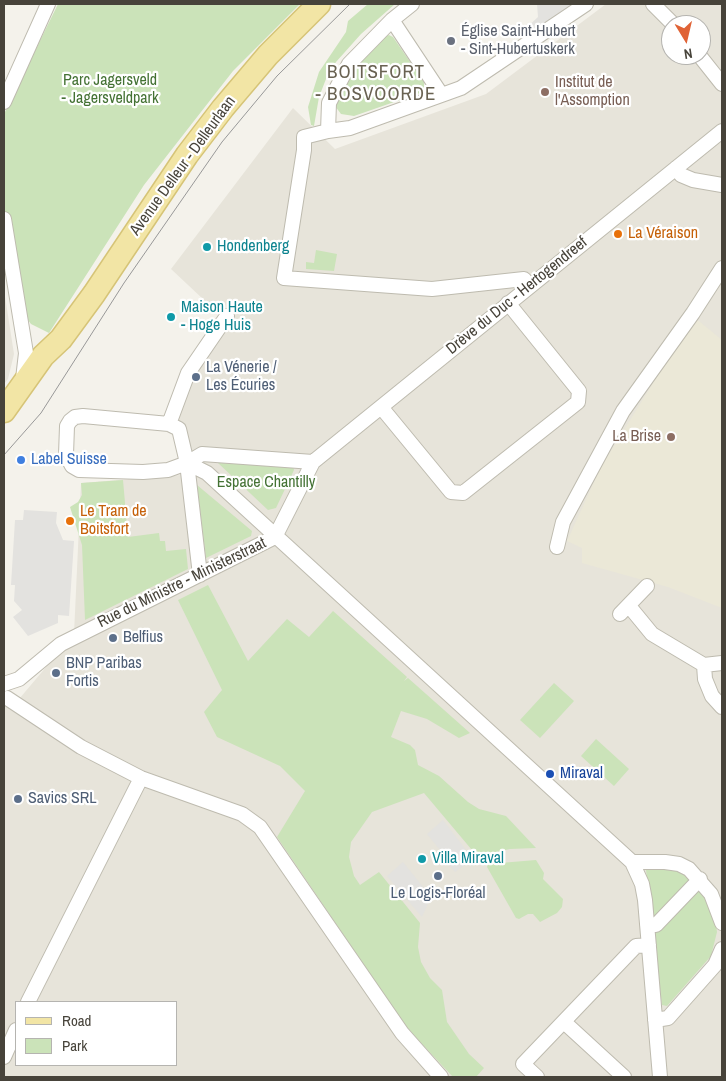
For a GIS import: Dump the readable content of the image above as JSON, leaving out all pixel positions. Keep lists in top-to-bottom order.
{
  "streets": {
    "main road": ["Avenue Delleur - Delleurlaan"],
    "street": ["Drève du Duc - Hertogendreef", "Rue du Ministre - Ministerstraat"]
  },
  "crossings": [
    ["Drève du Duc - Hertogendreef", "Rue du Ministre - Ministerstraat"]
  ],
  "districts": ["BOITSFORT - BOSVOORDE"],
  "parks": ["Parc Jagersveld - Jagersveldpark", "Espace Chantilly"],
  "places": [
    "Église Saint-Hubert - Sint-Hubertuskerk",
    "Institut de l'Assomption",
    "La Véraison",
    "Hondenberg",
    "Maison Haute - Hoge Huis",
    "La Vénerie / Les Écuries",
    "La Brise",
    "Label Suisse",
    "Le Tram de Boitsfort",
    "Belfius",
    "BNP Paribas Fortis",
    "Miraval",
    "Savics SRL",
    "Villa Miraval",
    "Le Logis-Floréal"
  ],
  "legend": ["Road", "Park"],
  "north": "bottom"
}
